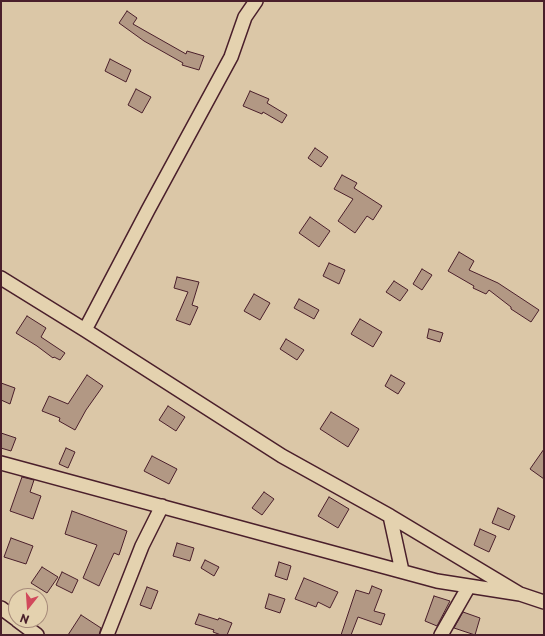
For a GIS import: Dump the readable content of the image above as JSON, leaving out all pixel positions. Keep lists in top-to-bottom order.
{
  "north": "bottom"
}
